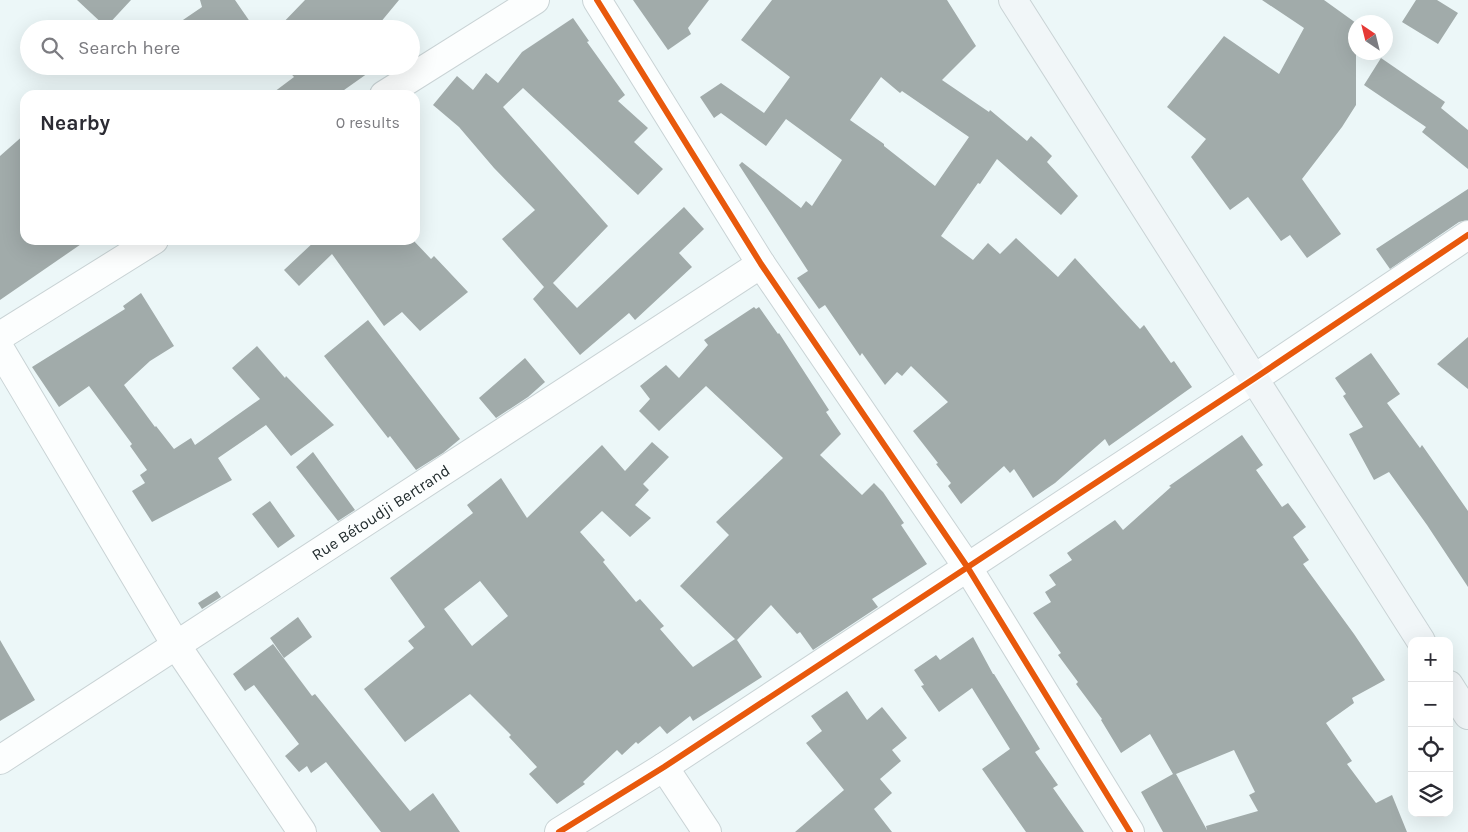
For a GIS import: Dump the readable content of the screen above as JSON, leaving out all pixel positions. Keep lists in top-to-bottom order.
{
  "streets": {
    "street": ["Rue Bétoudji Bertrand"]
  },
  "north": "top left",
  "page": {
    "search": "Search here",
    "heading": ["Nearby", "0 results"],
    "map_buttons": ["+", "−"]
  }
}
